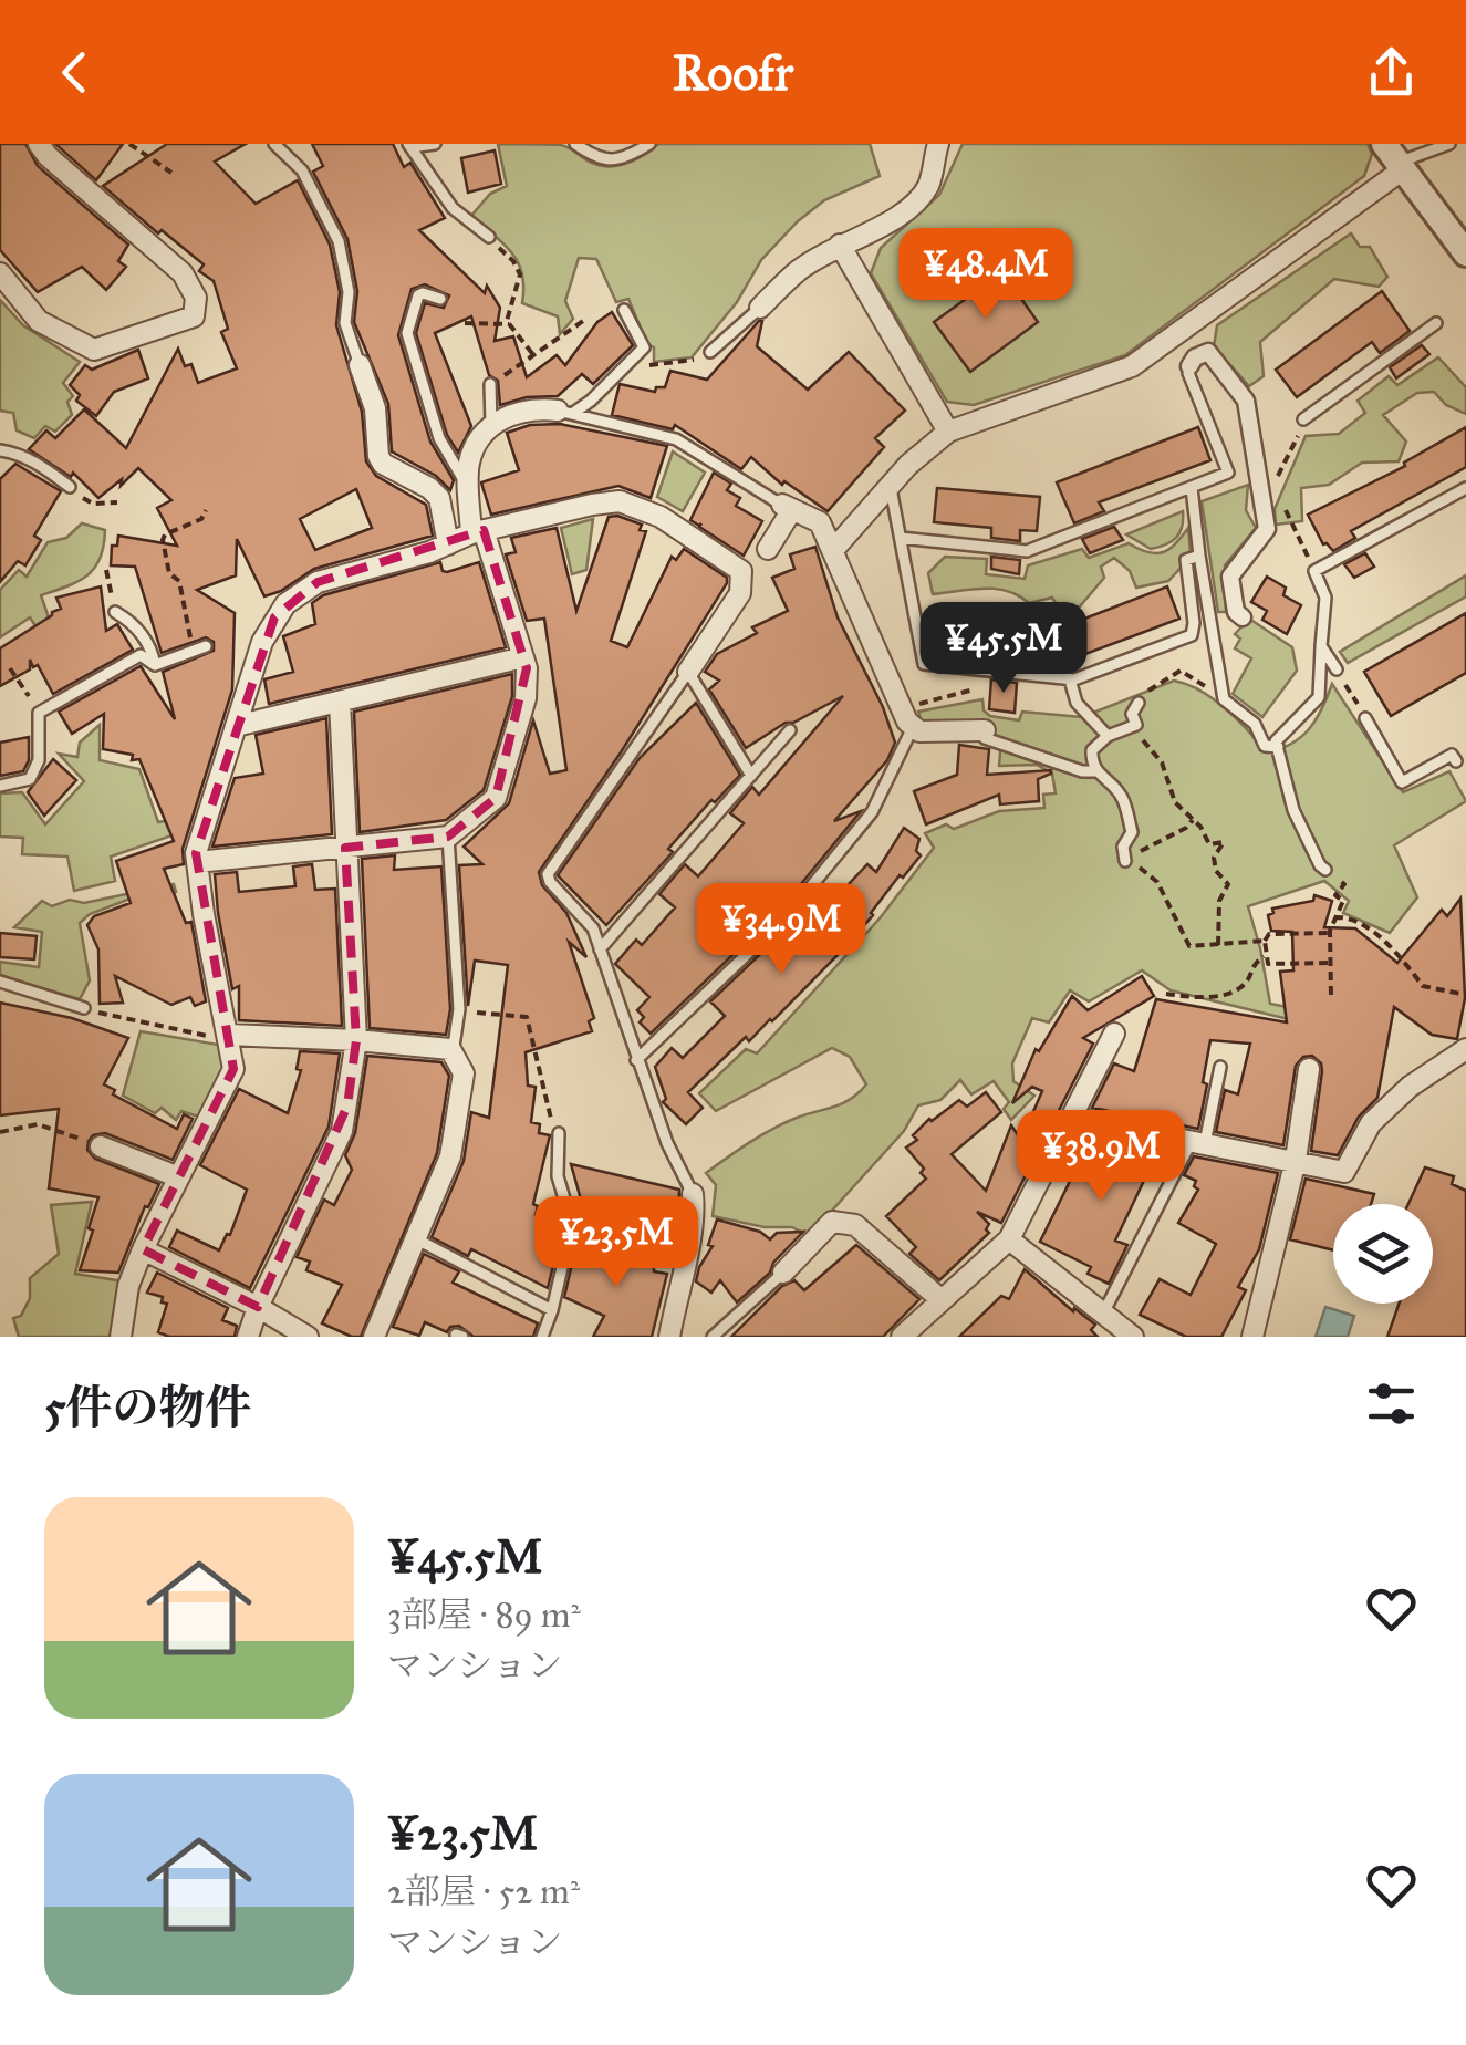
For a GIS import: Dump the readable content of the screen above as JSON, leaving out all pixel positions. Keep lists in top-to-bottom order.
{
  "page": {
    "header": "Roofr",
    "price": [
      "¥48.4M",
      "¥45.5M",
      "¥34.9M",
      "¥38.9M",
      "¥23.5M"
    ],
    "heading": "5件の物件",
    "list": [
      {
        "name": "¥45.5M",
        "note": "3部屋 · 89 m² · マンション"
      },
      {
        "name": "¥23.5M",
        "note": "2部屋 · 52 m² · マンション"
      }
    ]
  }
}
